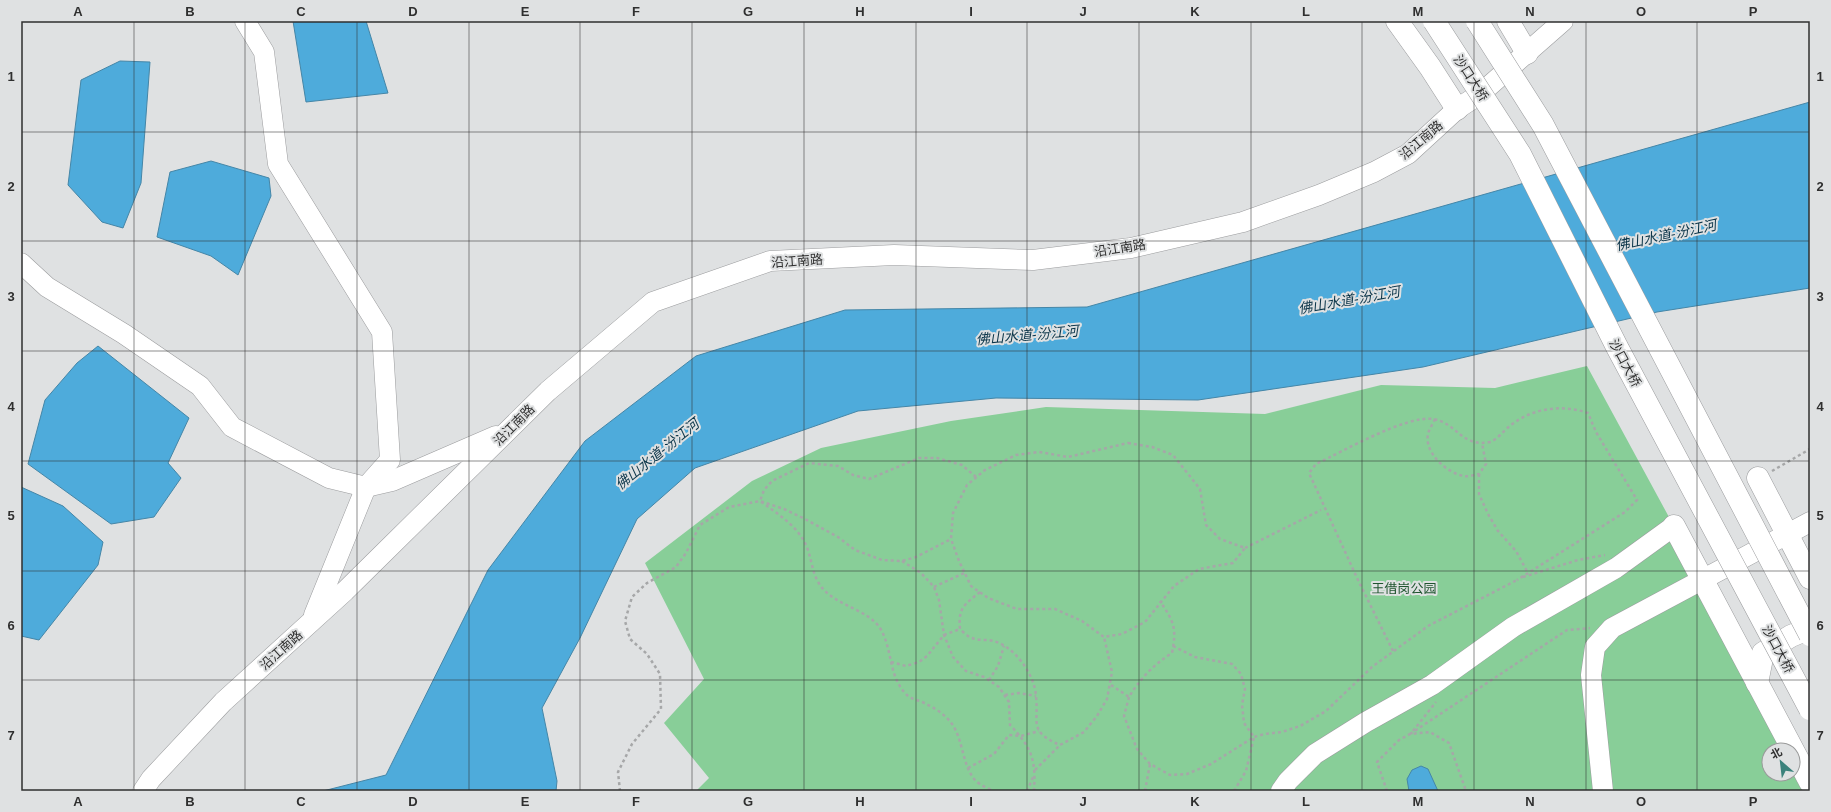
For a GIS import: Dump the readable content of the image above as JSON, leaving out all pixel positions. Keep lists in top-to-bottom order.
{
  "streets": {
    "main road": ["沙口大桥"],
    "street": ["沿江南路"]
  },
  "water": ["佛山水道-汾江河"],
  "parks": ["王借岗公园"],
  "north": "top left",
  "grid": {
    "columns": [
      "A",
      "B",
      "C",
      "D",
      "E",
      "F",
      "G",
      "H",
      "I",
      "J",
      "K",
      "L",
      "M",
      "N",
      "O",
      "P"
    ],
    "rows": [
      "1",
      "2",
      "3",
      "4",
      "5",
      "6",
      "7"
    ]
  }
}
